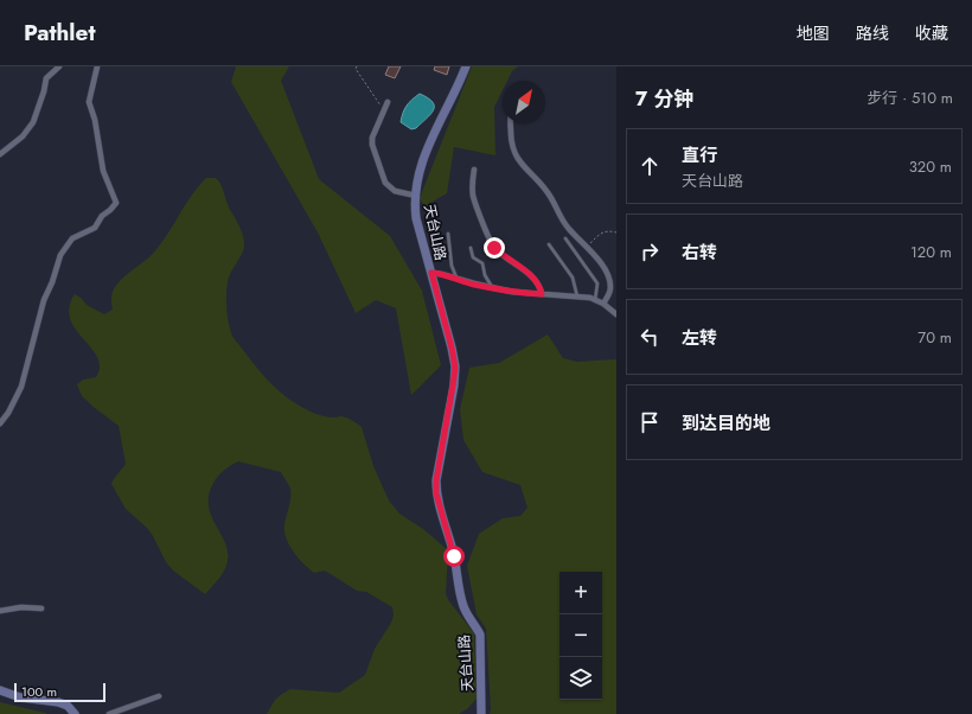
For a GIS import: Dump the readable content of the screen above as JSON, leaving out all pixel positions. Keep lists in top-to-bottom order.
{
  "streets": {
    "street": ["天台山路"]
  },
  "scale_bar": "100 m",
  "north": "top right",
  "page": {
    "header": "Pathlet",
    "nav": ["地图", "路线", "收藏"],
    "heading": ["7 分钟", "步行 · 510 m"],
    "list": [
      ["直行", "天台山路", "320 m"],
      ["右转", "120 m"],
      ["左转", "70 m"],
      "到达目的地"
    ],
    "map_buttons": ["+", "−"],
    "scale": "100 m"
  }
}
